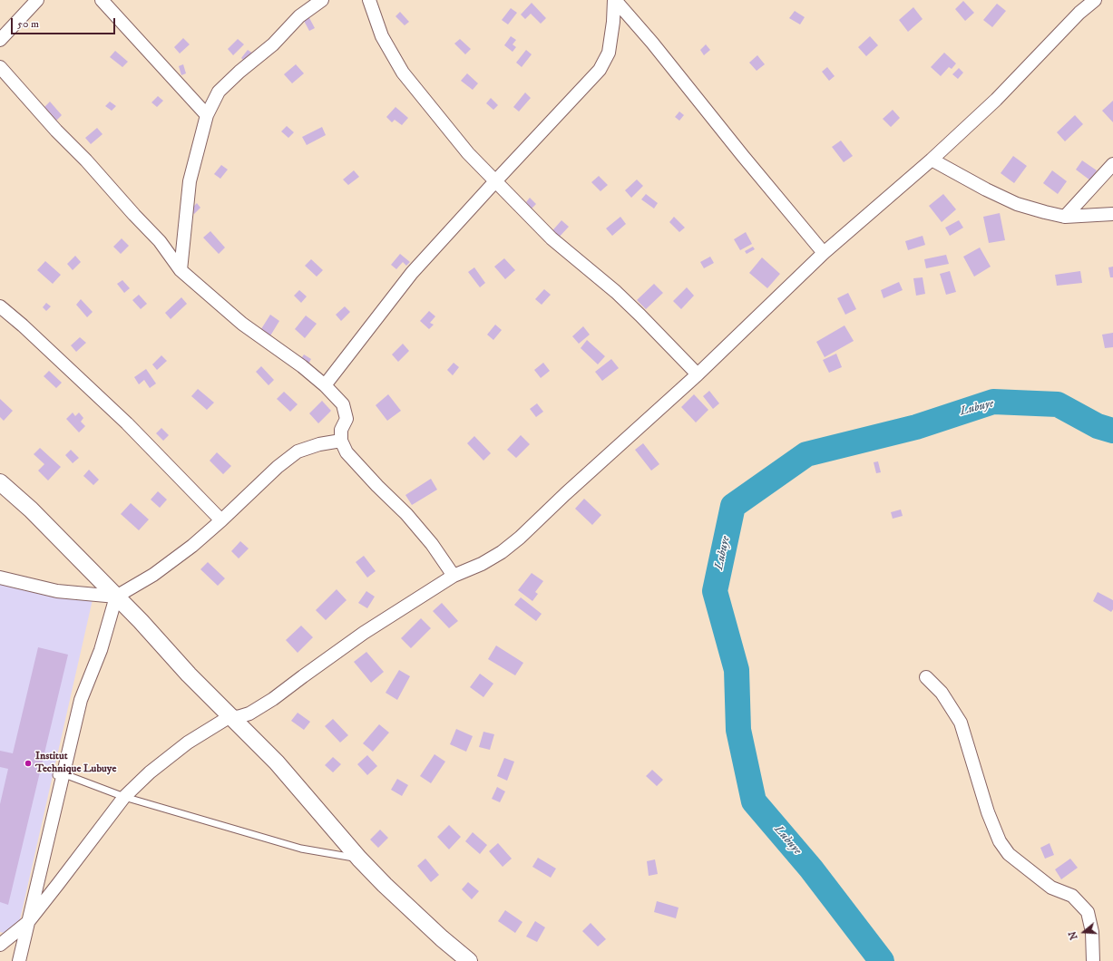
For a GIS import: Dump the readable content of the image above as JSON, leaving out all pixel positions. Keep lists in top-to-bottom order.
{
  "water": ["Lubuye"],
  "places": ["Institut Technique Lubuye"],
  "scale_bar": "50 m",
  "north": "left"
}
